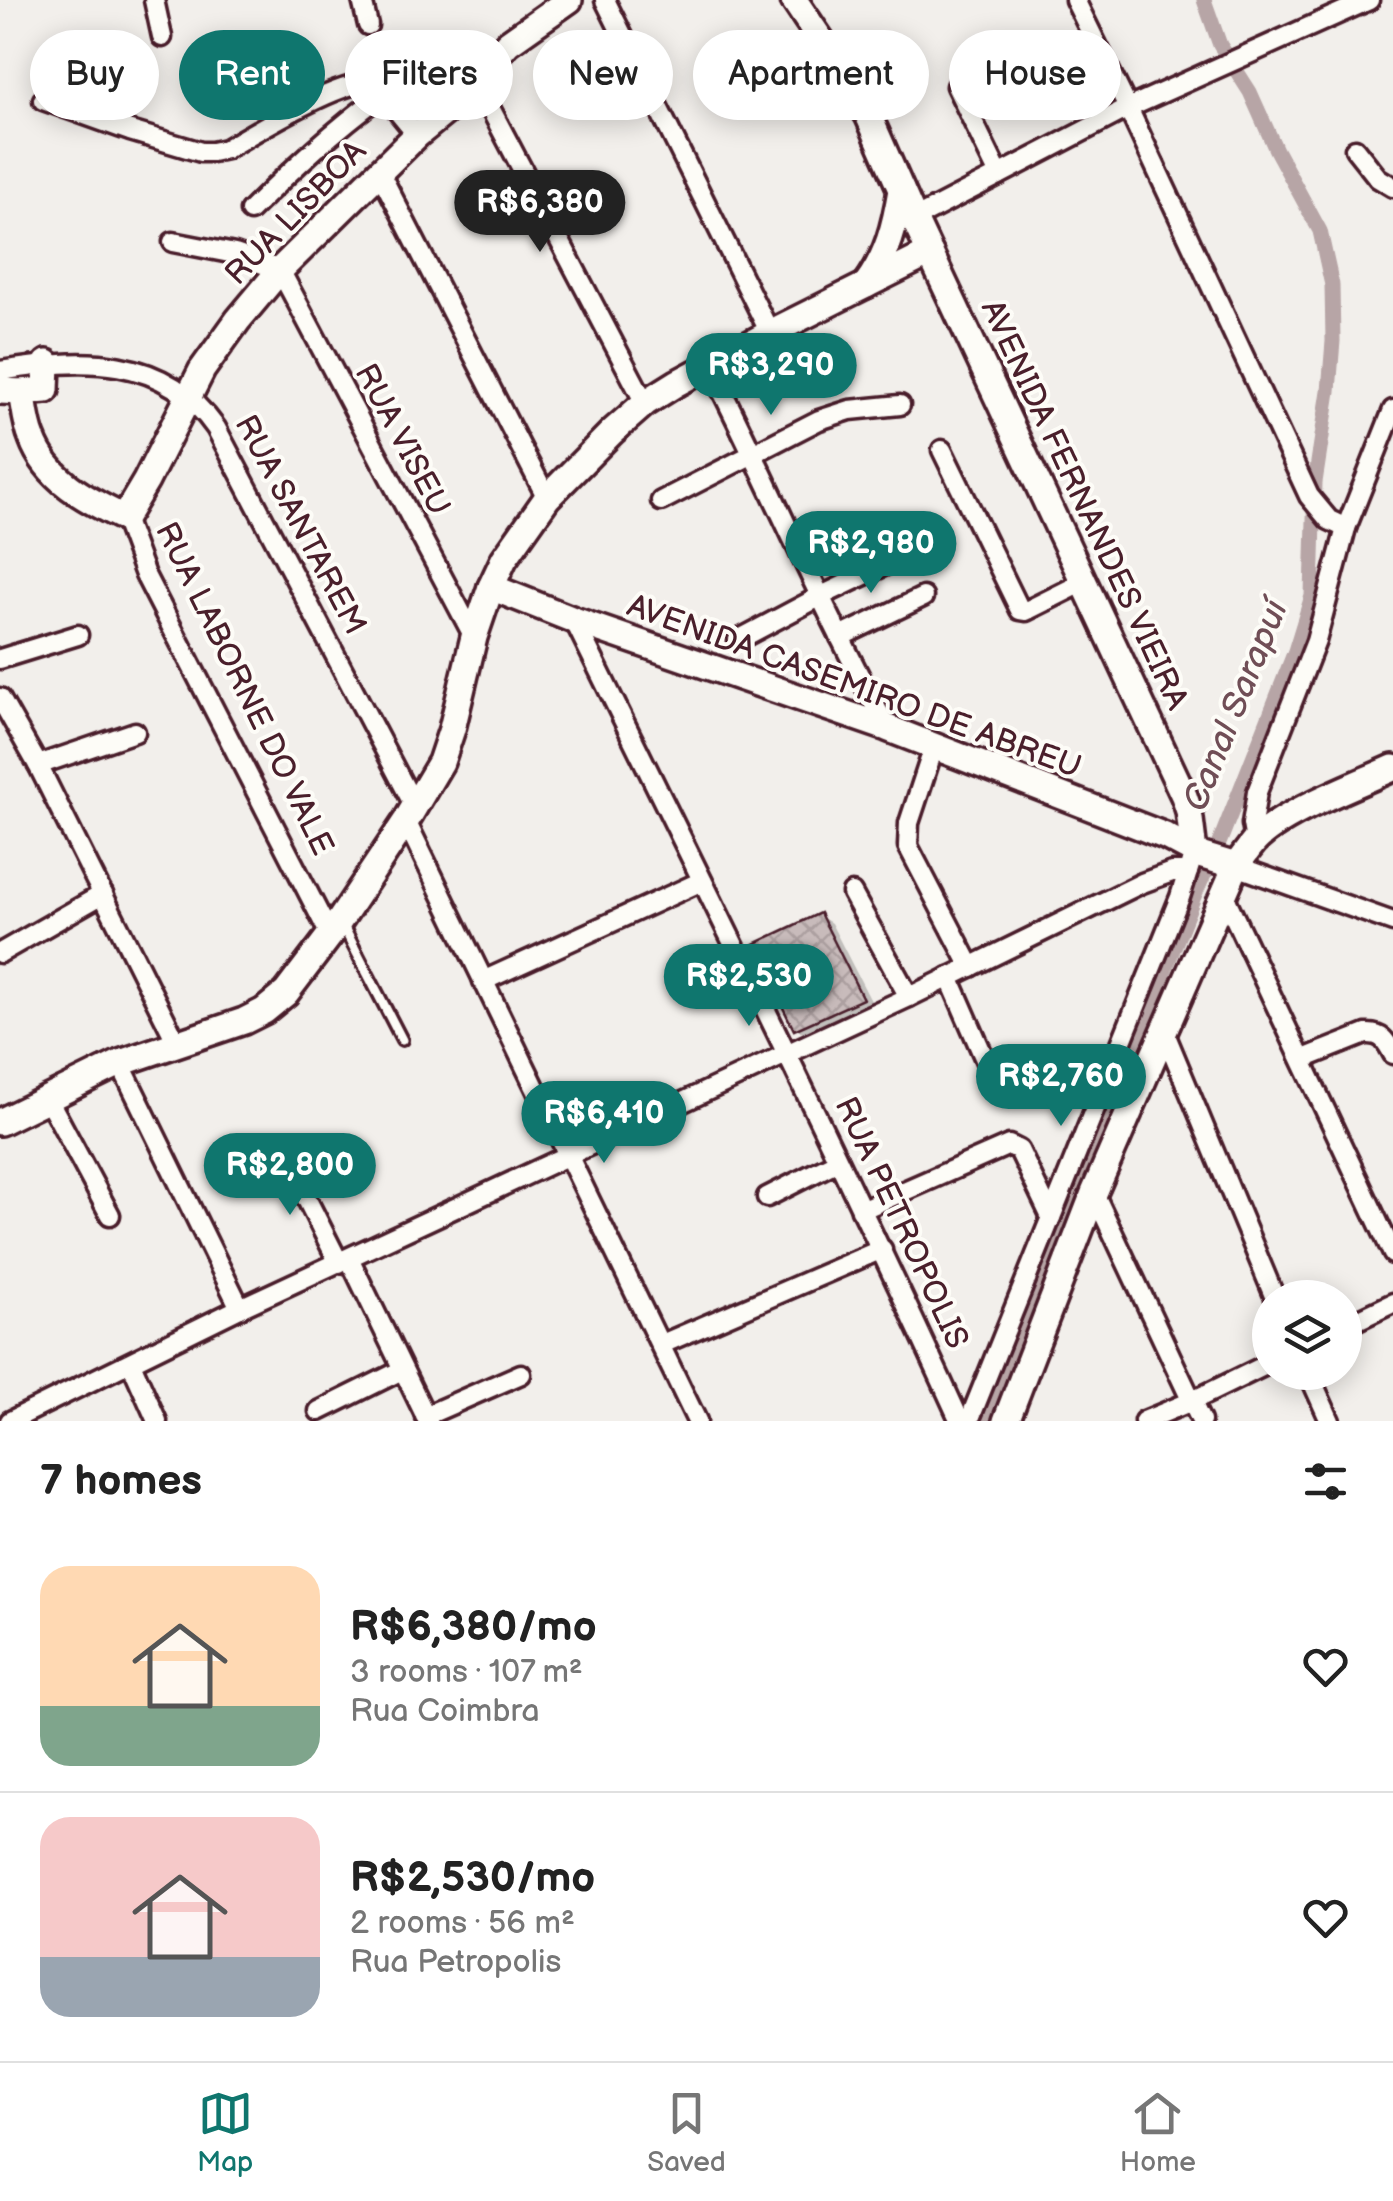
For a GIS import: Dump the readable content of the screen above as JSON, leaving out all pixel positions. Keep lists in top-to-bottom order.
{
  "streets": {
    "main road": [
      "RUA LISBOA",
      "AVENIDA FERNANDES VIEIRA",
      "AVENIDA CASEMIRO DE ABREU",
      "RUA LABORNE DO VALE"
    ],
    "street": ["RUA VISEU", "RUA SANTAREM", "RUA PETROPOLIS"]
  },
  "crossings": [
    ["RUA LISBOA", "RUA VISEU"],
    ["RUA LISBOA", "RUA SANTAREM"],
    ["RUA LISBOA", "RUA LABORNE DO VALE"],
    ["AVENIDA FERNANDES VIEIRA", "AVENIDA CASEMIRO DE ABREU"],
    ["RUA SANTAREM", "RUA LABORNE DO VALE"],
    ["AVENIDA CASEMIRO DE ABREU", "RUA PETROPOLIS"]
  ],
  "water": ["Canal Sarapuí"],
  "page": {
    "chip": [
      "Buy",
      "Rent",
      "Filters",
      "New",
      "Apartment",
      "House"
    ],
    "price": [
      "R$6,380",
      "R$3,290",
      "R$2,980",
      "R$2,530",
      "R$2,760",
      "R$6,410",
      "R$2,800"
    ],
    "heading": "7 homes",
    "list": [
      {
        "name": "R$6,380/mo",
        "note": "3 rooms · 107 m² · Rua Coimbra"
      },
      {
        "name": "R$2,530/mo",
        "note": "2 rooms · 56 m² · Rua Petropolis"
      }
    ],
    "tabs": ["Map", "Saved", "Home"]
  }
}
